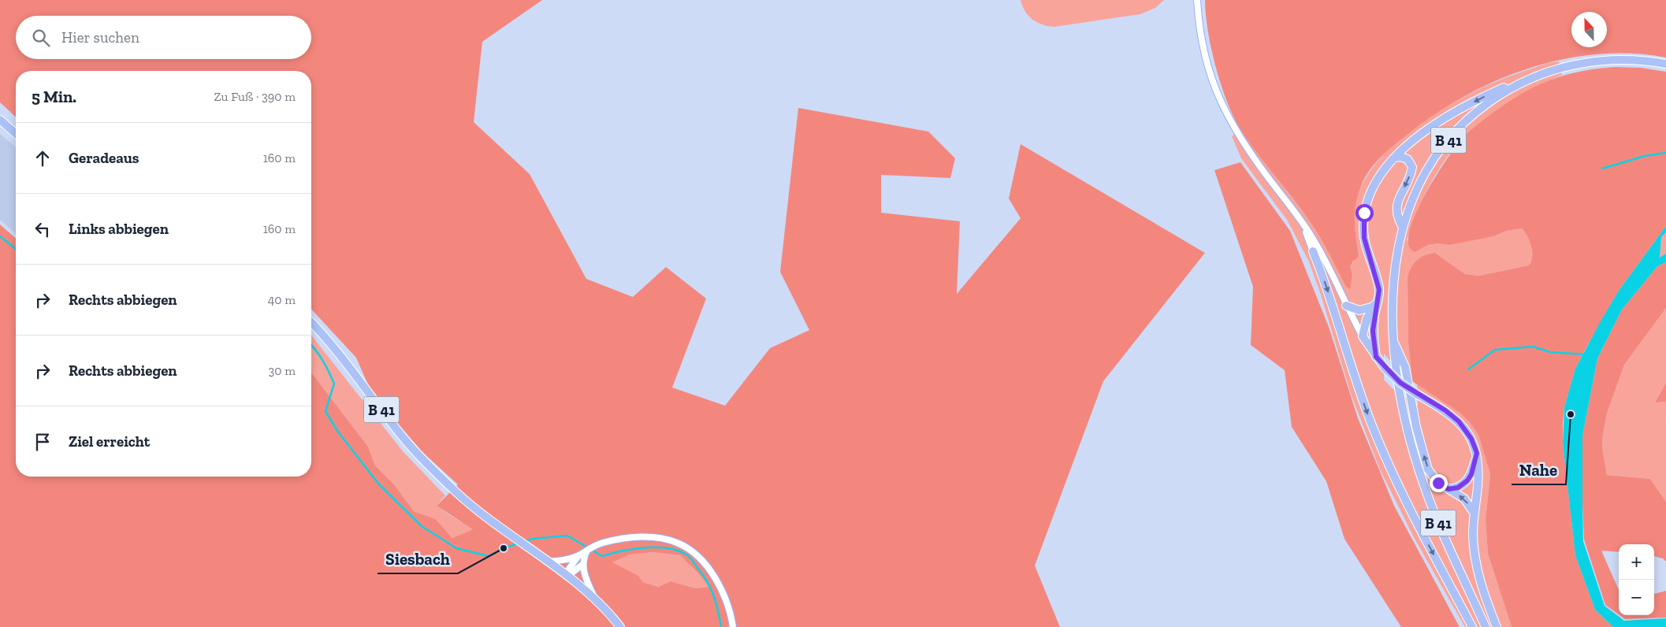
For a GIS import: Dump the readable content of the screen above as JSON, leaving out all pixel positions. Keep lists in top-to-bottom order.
{
  "streets": {
    "main road": ["B 41"]
  },
  "places": ["Nahe", "Siesbach"],
  "north": "top",
  "page": {
    "search": "Hier suchen",
    "heading": ["5 Min.", "Zu Fuß · 390 m"],
    "list": [
      ["Geradeaus", "160 m"],
      ["Links abbiegen", "160 m"],
      ["Rechts abbiegen", "40 m"],
      ["Rechts abbiegen", "30 m"],
      "Ziel erreicht"
    ],
    "map_buttons": ["+", "−"]
  }
}
